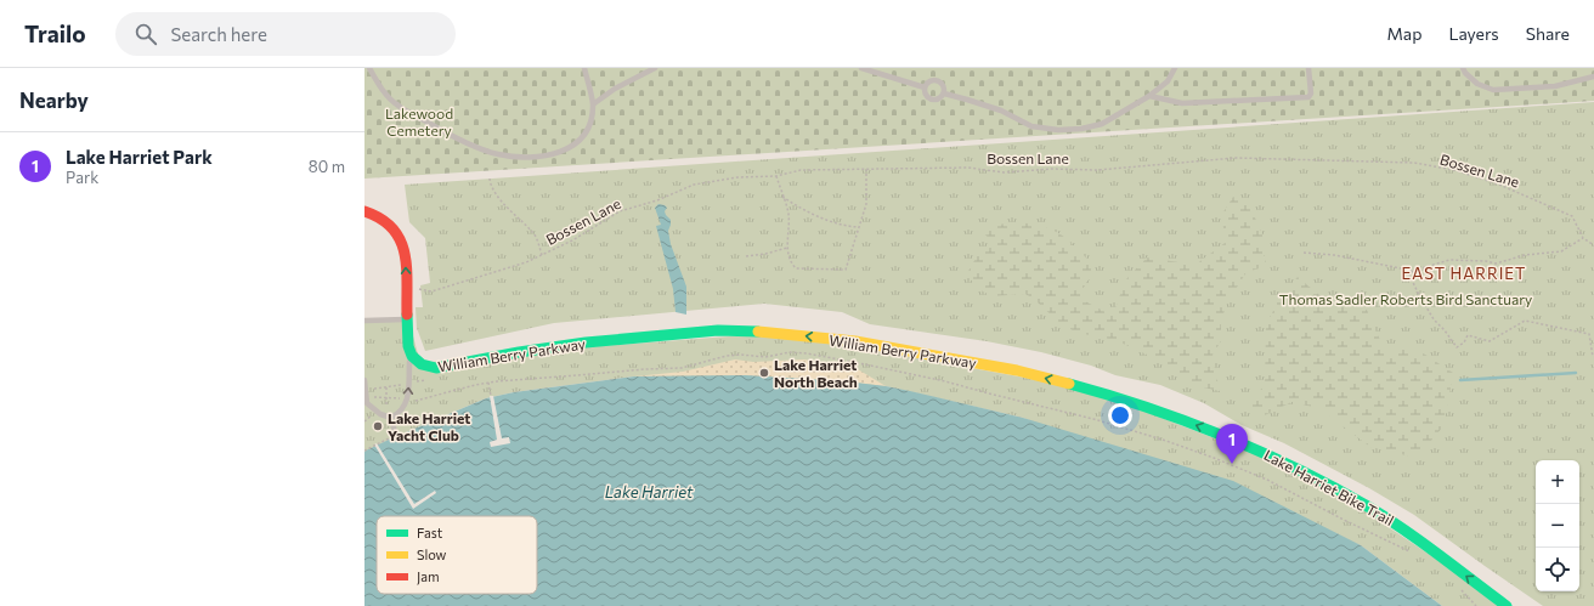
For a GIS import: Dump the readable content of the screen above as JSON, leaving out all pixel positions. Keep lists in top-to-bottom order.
{
  "streets": {
    "street": ["William Berry Parkway"],
    "path": ["Bossen Lane"]
  },
  "one_way": ["William Berry Parkway"],
  "districts": ["EAST HARRIET"],
  "water": ["Lake Harriet"],
  "parks": ["Lakewood Cemetery", "Thomas Sadler Roberts Bird Sanctuary"],
  "places": ["Lake Harriet North Beach", "Lake Harriet Yacht Club"],
  "legend": ["Fast", "Slow", "Jam"],
  "page": {
    "header": "Trailo",
    "search": "Search here",
    "nav": ["Map", "Layers", "Share"],
    "heading": "Nearby",
    "list": [
      {
        "mark": "1",
        "name": "Lake Harriet Park",
        "note": "Park",
        "value": "80 m"
      }
    ],
    "pins": "1",
    "map_buttons": ["+", "−"]
  }
}
